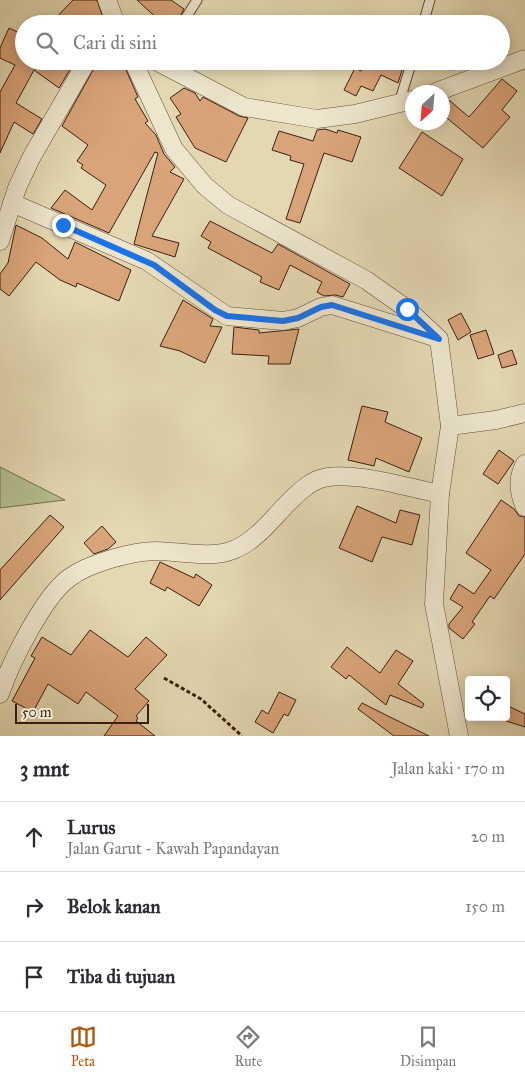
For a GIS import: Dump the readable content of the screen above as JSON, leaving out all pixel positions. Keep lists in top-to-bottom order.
{
  "scale_bar": "50 m",
  "north": "bottom left",
  "page": {
    "search": "Cari di sini",
    "scale": "50 m",
    "heading": ["3 mnt", "Jalan kaki · 170 m"],
    "list": [
      ["Lurus", "Jalan Garut - Kawah Papandayan", "20 m"],
      ["Belok kanan", "150 m"],
      "Tiba di tujuan"
    ],
    "nav": ["Peta", "Rute", "Disimpan"]
  }
}
